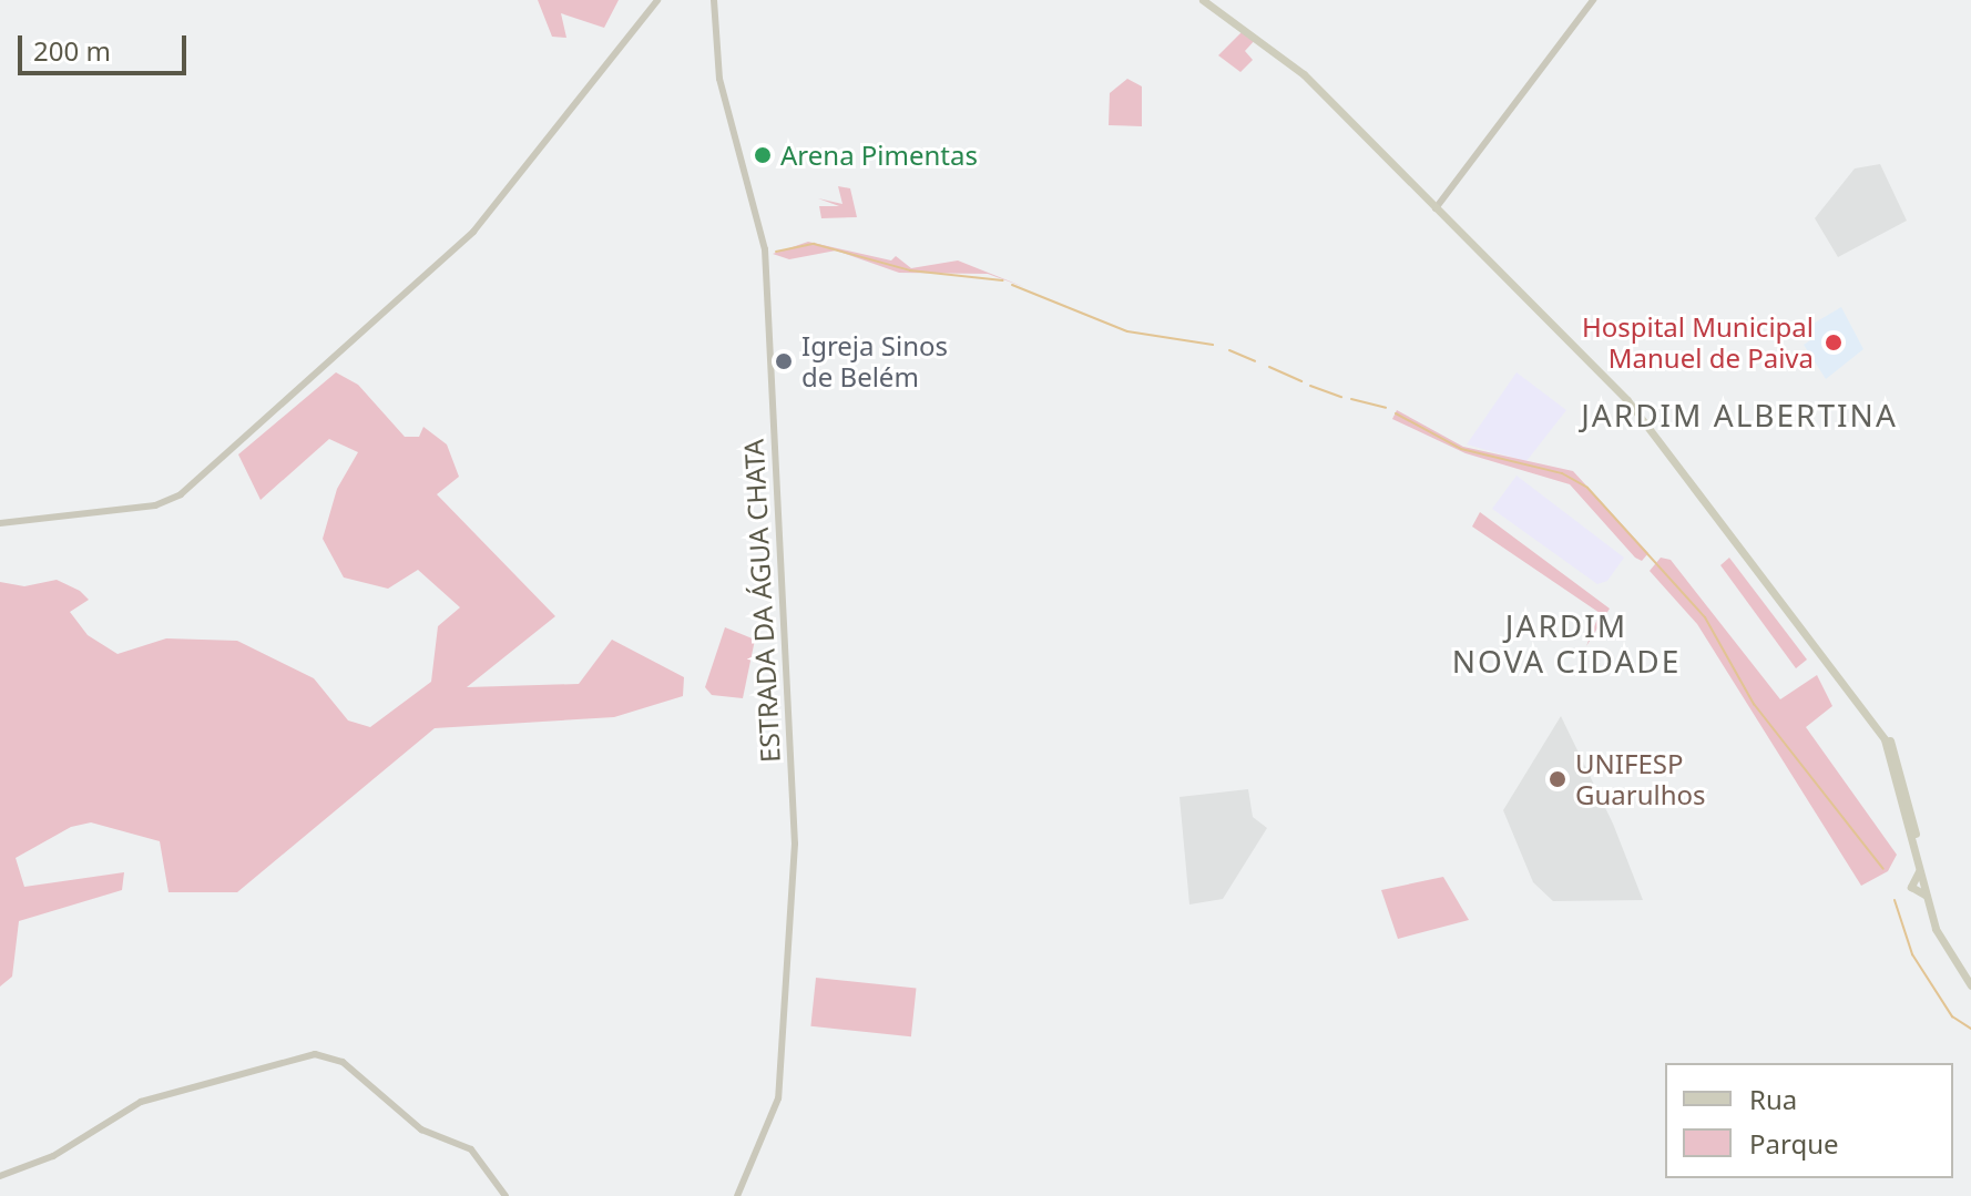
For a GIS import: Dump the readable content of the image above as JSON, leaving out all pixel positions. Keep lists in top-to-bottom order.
{
  "streets": {
    "street": ["ESTRADA DA ÁGUA CHATA"]
  },
  "districts": ["JARDIM ALBERTINA", "JARDIM NOVA CIDADE"],
  "places": [
    "Arena Pimentas",
    "Hospital Municipal Manuel de Paiva",
    "Igreja Sinos de Belém",
    "UNIFESP Guarulhos"
  ],
  "legend": ["Rua", "Parque"],
  "scale_bar": "200 m"
}
